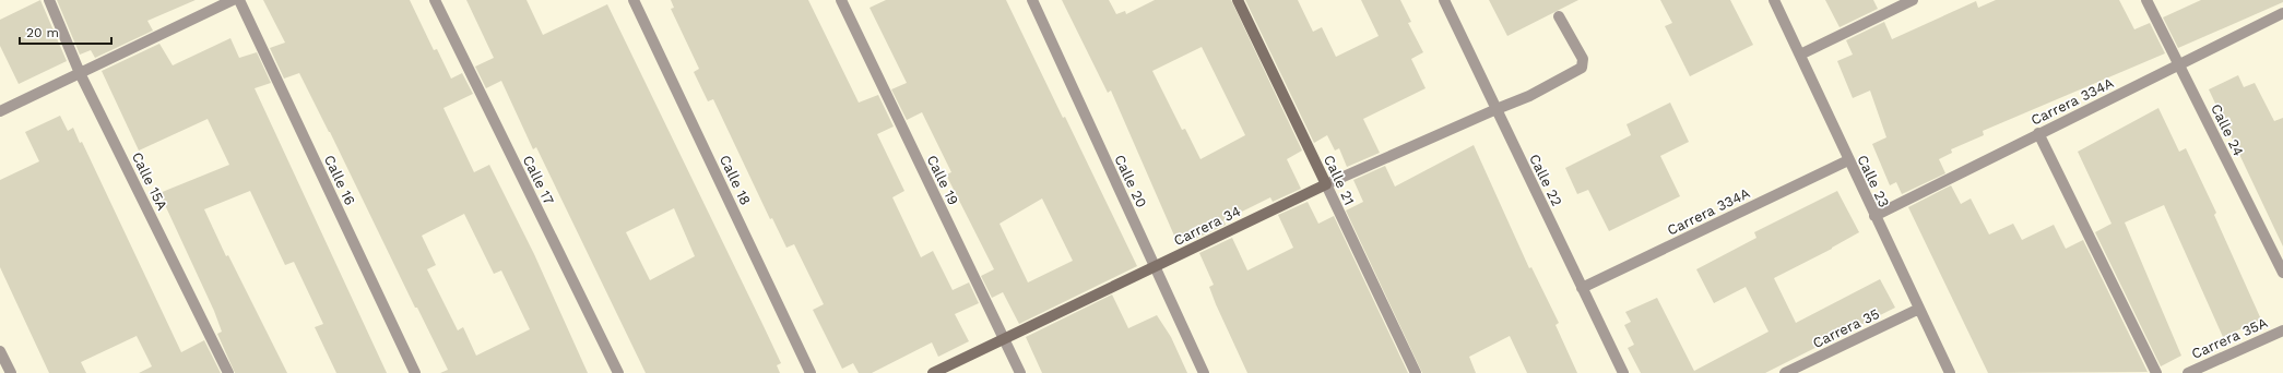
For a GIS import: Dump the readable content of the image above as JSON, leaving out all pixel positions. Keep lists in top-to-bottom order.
{
  "streets": {
    "street": [
      "Carrera 334A",
      "Calle 24",
      "Calle 16",
      "Calle 17",
      "Calle 18",
      "Calle 19",
      "Calle 21",
      "Calle 22",
      "Calle 15A",
      "Calle 20",
      "Calle 23",
      "Carrera 34",
      "Carrera 35",
      "Carrera 35A"
    ]
  },
  "crossings": [
    ["Carrera 334A", "Calle 24"],
    ["Carrera 334A", "Calle 22"],
    ["Carrera 334A", "Calle 23"],
    ["Calle 19", "Carrera 34"],
    ["Calle 21", "Carrera 34"],
    ["Calle 22", "Carrera 34"],
    ["Calle 20", "Carrera 34"],
    ["Calle 23", "Carrera 35"]
  ],
  "scale_bar": "20 m"
}
